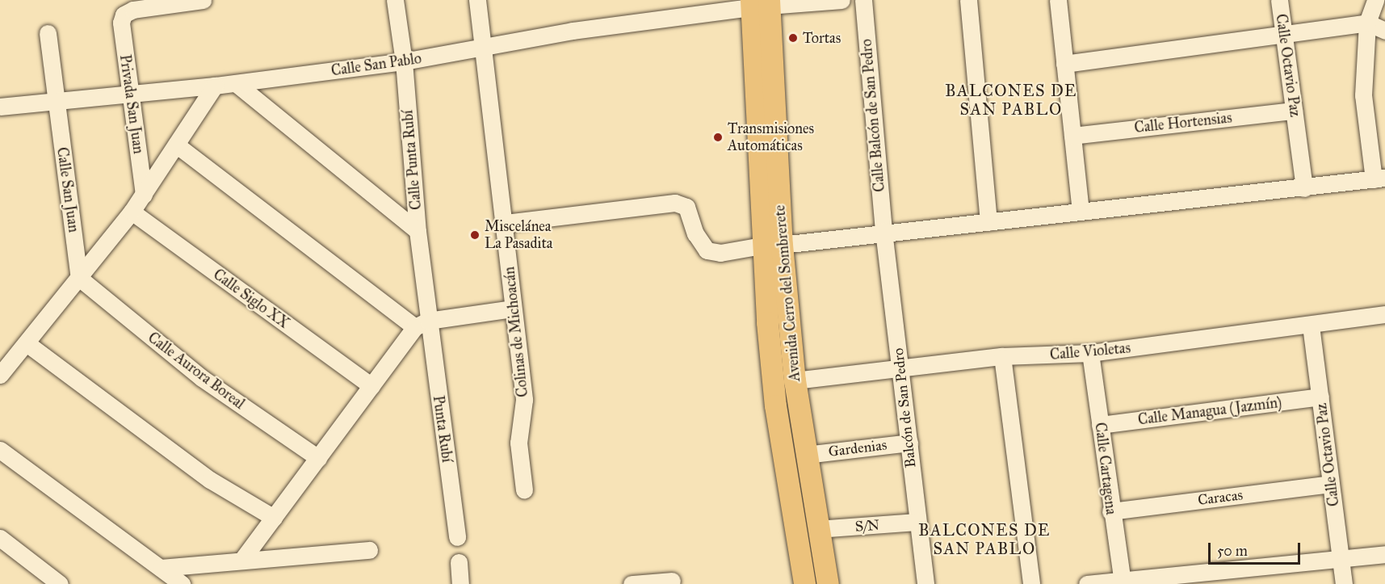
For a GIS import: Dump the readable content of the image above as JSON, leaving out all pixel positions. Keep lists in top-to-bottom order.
{
  "streets": {
    "main road": ["Avenida Cerro del Sombrerete"],
    "street": [
      "Calle San Pablo",
      "Calle Octavio Paz",
      "Privada San Juan",
      "Calle Balcón de San Pedro",
      "Calle Hortensias",
      "Calle Punta Rubí",
      "Calle San Juan",
      "Calle Siglo XX",
      "Colinas de Michoacán",
      "Calle Violetas",
      "Calle Aurora Boreal",
      "Balcón de San Pedro",
      "Calle Managua (Jazmín)",
      "Punta Rubí",
      "Gardenias",
      "Calle Cartagena",
      "Caracas",
      "S/N"
    ]
  },
  "crossings": [
    ["Calle San Pablo", "Privada San Juan"],
    ["Calle San Pablo", "Calle Punta Rubí"],
    ["Calle San Pablo", "Calle San Juan"],
    ["Calle San Pablo", "Avenida Cerro del Sombrerete"],
    ["Calle San Pablo", "Colinas de Michoacán"],
    ["Calle Octavio Paz", "Calle Hortensias"],
    ["Calle Octavio Paz", "Calle Violetas"],
    ["Calle Octavio Paz", "Calle Managua (Jazmín)"],
    ["Calle Octavio Paz", "Caracas"],
    ["Calle Balcón de San Pedro", "Balcón de San Pedro"],
    ["Calle Punta Rubí", "Punta Rubí"],
    ["Calle San Juan", "Calle Aurora Boreal"],
    ["Avenida Cerro del Sombrerete", "Calle Violetas"],
    ["Avenida Cerro del Sombrerete", "Gardenias"],
    ["Avenida Cerro del Sombrerete", "S/N"],
    ["Calle Violetas", "Balcón de San Pedro"],
    ["Calle Violetas", "Calle Cartagena"],
    ["Balcón de San Pedro", "Gardenias"],
    ["Balcón de San Pedro", "S/N"],
    ["Calle Managua (Jazmín)", "Calle Cartagena"],
    ["Calle Cartagena", "Caracas"]
  ],
  "districts": ["BALCONES DE SAN PABLO", "BALCONES DE SAN PABLO"],
  "places": ["Tortas", "Transmisiones Automáticas", "Miscelánea La Pasadita"],
  "scale_bar": "50 m"
}
